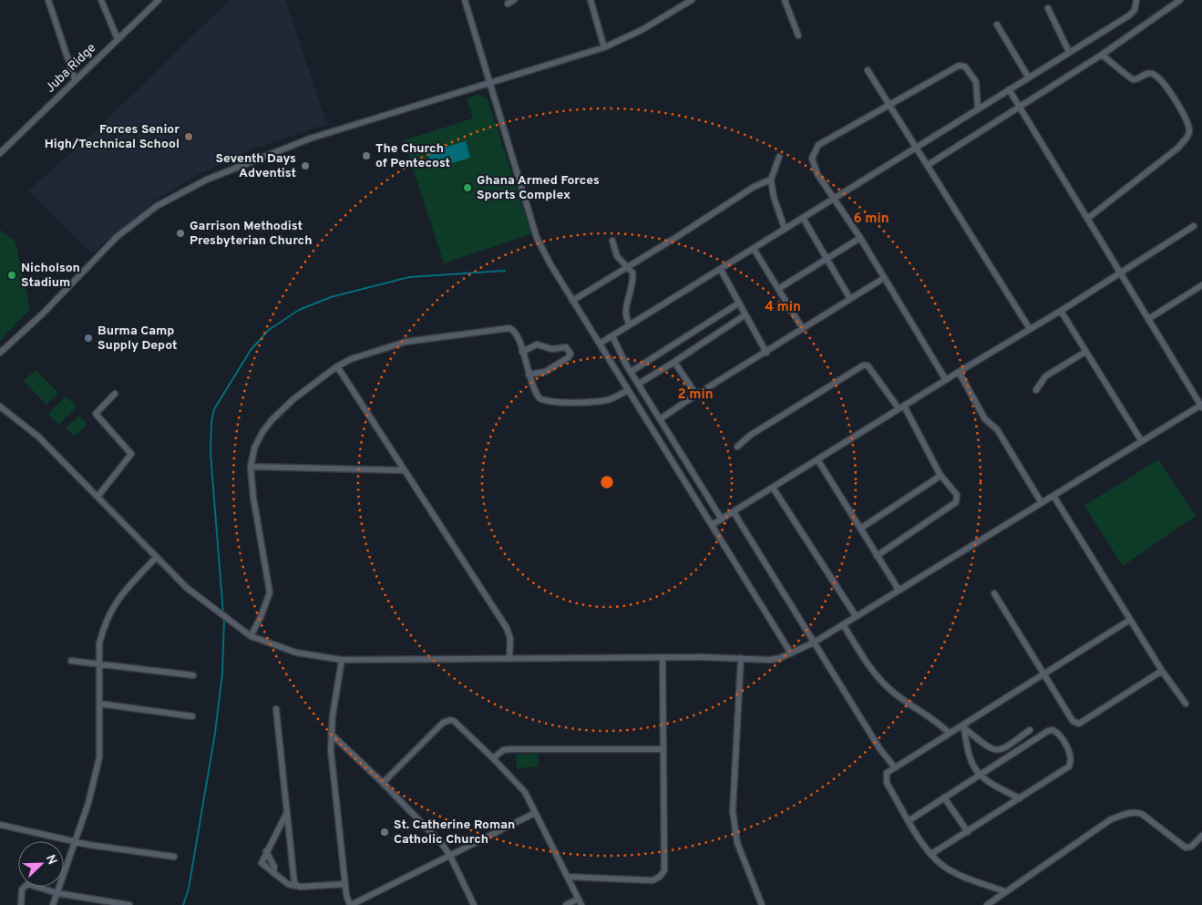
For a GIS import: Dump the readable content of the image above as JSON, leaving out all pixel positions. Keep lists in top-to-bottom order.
{
  "streets": {
    "street": ["Juba Ridge"]
  },
  "places": [
    "Forces Senior High/Technical School",
    "The Church of Pentecost",
    "Seventh Days Adventist",
    "Ghana Armed Forces Sports Complex",
    "Garrison Methodist Presbyterian Church",
    "Nicholson Stadium",
    "Burma Camp Supply Depot",
    "St. Catherine Roman Catholic Church"
  ],
  "north": "top right",
  "rings": ["6 min", "4 min", "2 min"]
}
